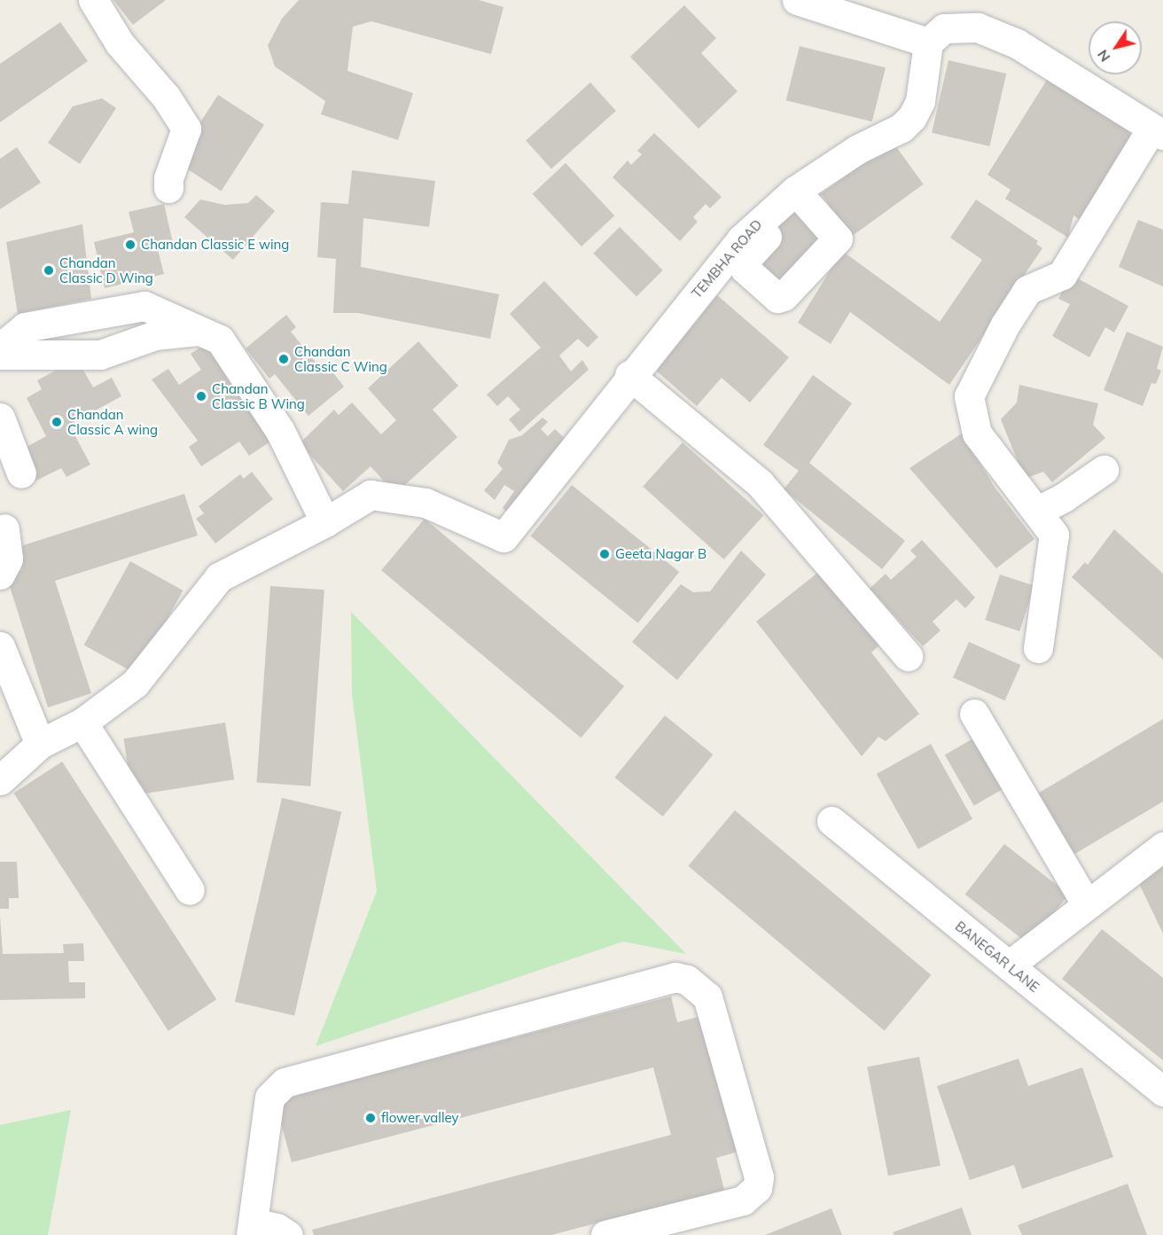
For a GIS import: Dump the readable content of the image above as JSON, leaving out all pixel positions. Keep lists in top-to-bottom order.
{
  "streets": {
    "street": ["TEMBHA ROAD", "BANEGAR LANE"]
  },
  "places": [
    "Chandan Classic E wing",
    "Chandan Classic D Wing",
    "Chandan Classic C Wing",
    "Chandan Classic B Wing",
    "Chandan Classic A wing",
    "Geeta Nagar B",
    "flower valley"
  ],
  "north": "bottom left"
}
